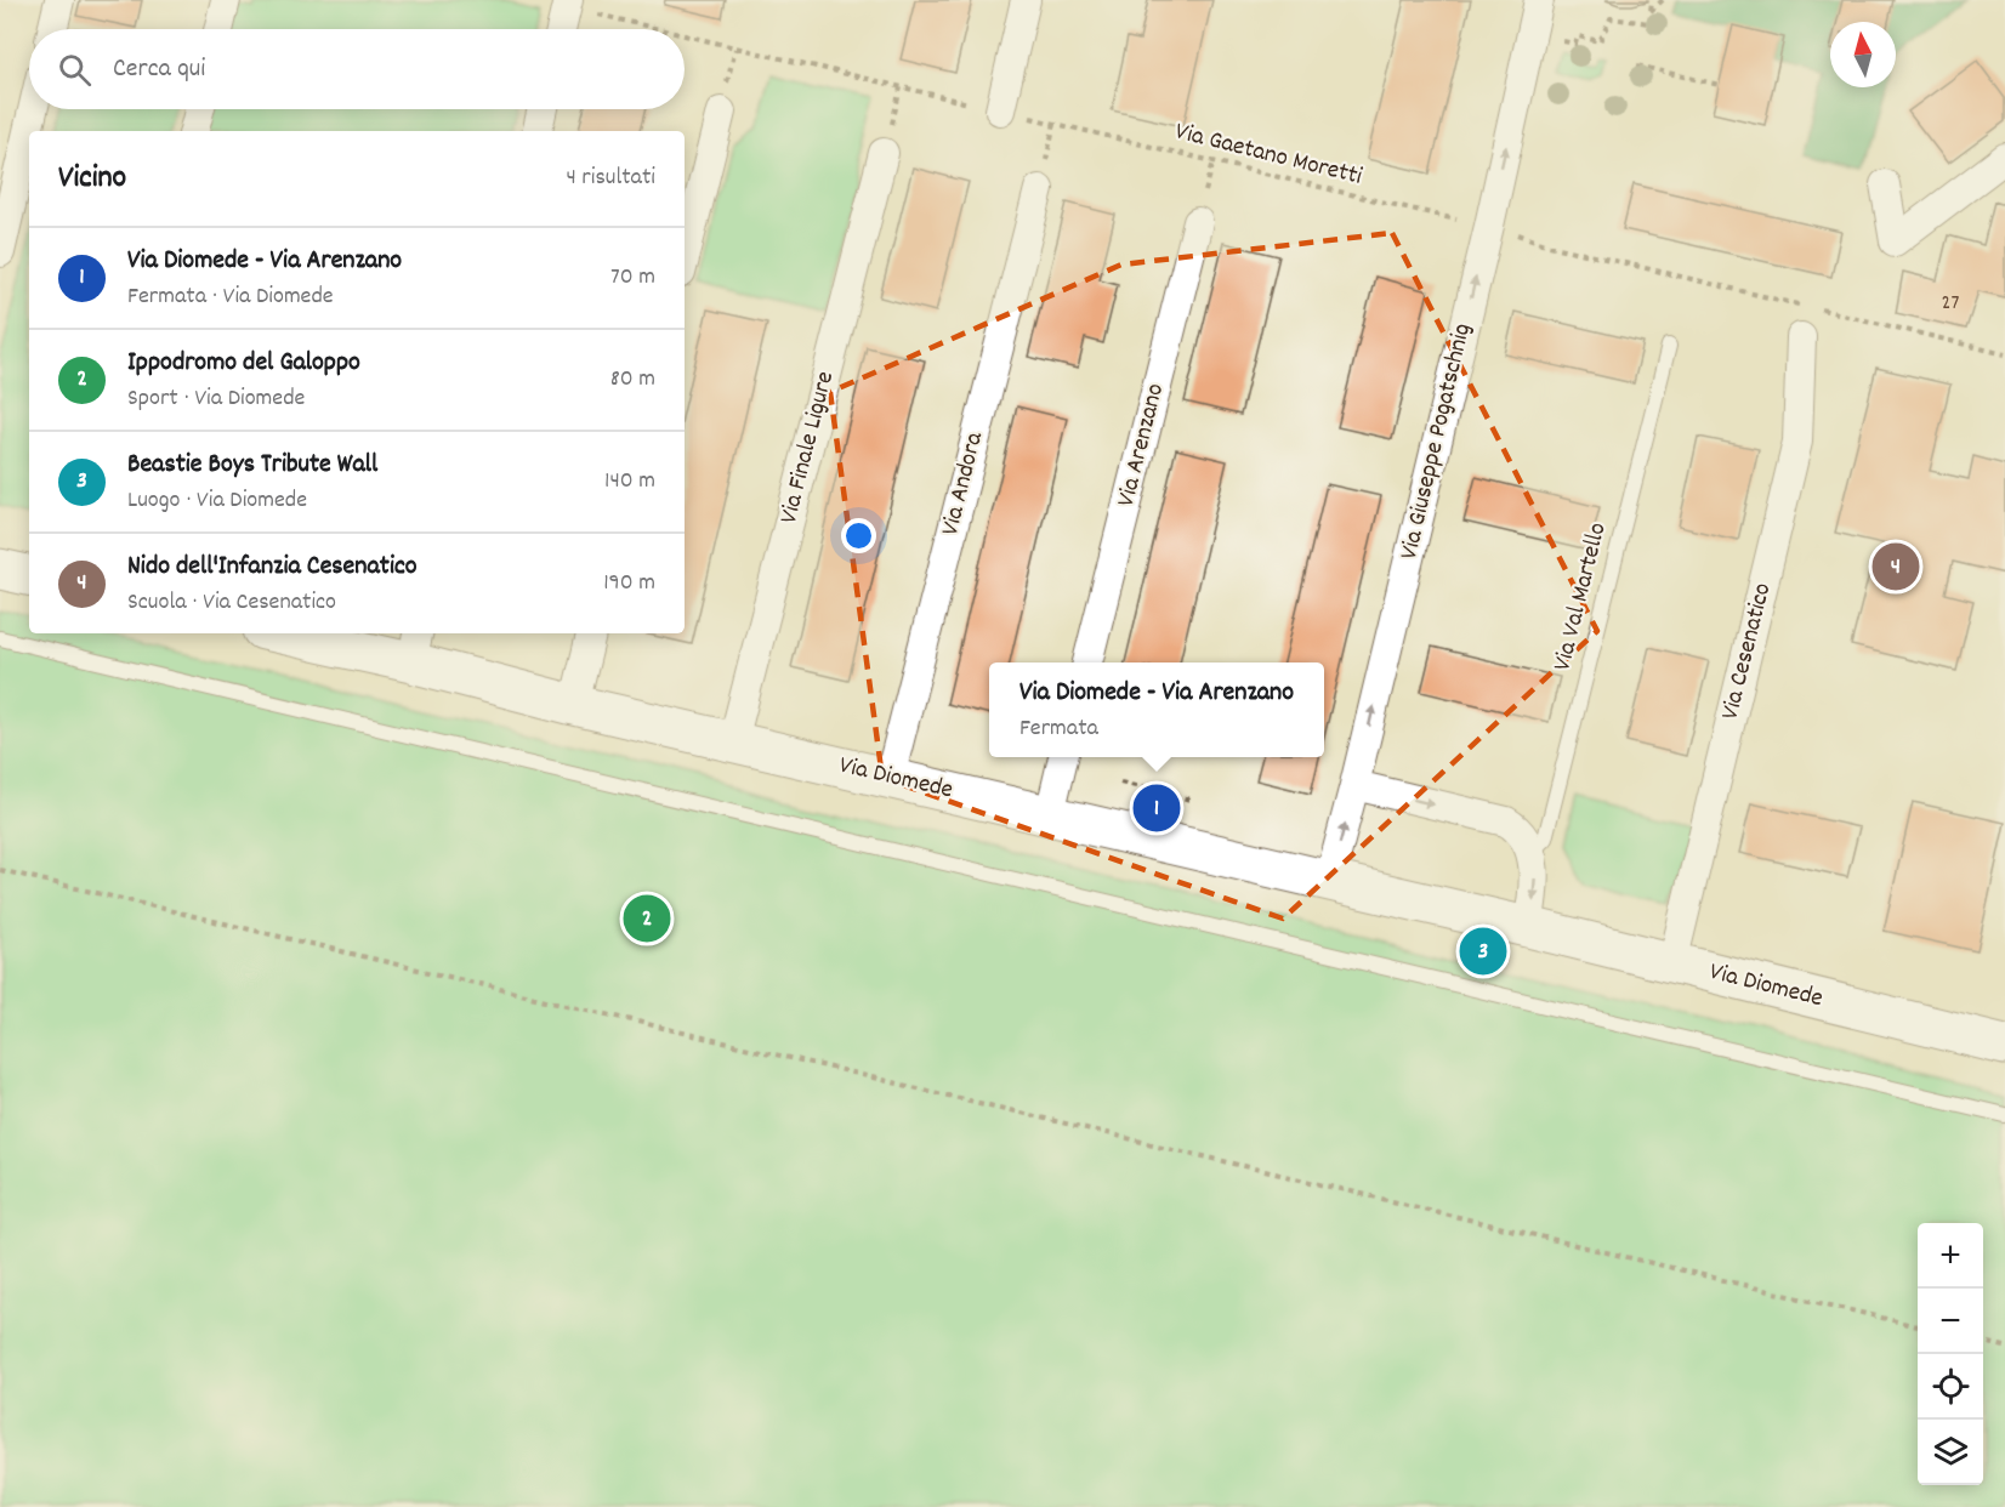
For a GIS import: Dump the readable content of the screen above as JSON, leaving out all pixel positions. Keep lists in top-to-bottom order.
{
  "streets": {
    "street": [
      "Via Giuseppe Pogatschnig",
      "Via Arenzano",
      "Via Finale Ligure",
      "Via Andora",
      "Via Cesenatico",
      "Via Diomede"
    ],
    "lane": ["Via Val Martello"],
    "path": ["Via Gaetano Moretti"]
  },
  "crossings": [
    ["Via Giuseppe Pogatschnig", "Via Diomede"],
    ["Via Finale Ligure", "Via Diomede"],
    ["Via Andora", "Via Diomede"],
    ["Via Cesenatico", "Via Diomede"]
  ],
  "one_way": ["Via Giuseppe Pogatschnig"],
  "house_numbers": ["27"],
  "north": "top",
  "page": {
    "search": "Cerca qui",
    "heading": ["Vicino", "4 risultati"],
    "list": [
      {
        "mark": "1",
        "name": "Via Diomede - Via Arenzano",
        "note": "Fermata · Via Diomede",
        "value": "70 m"
      },
      {
        "mark": "2",
        "name": "Ippodromo del Galoppo",
        "note": "Sport · Via Diomede",
        "value": "80 m"
      },
      {
        "mark": "3",
        "name": "Beastie Boys Tribute Wall",
        "note": "Luogo · Via Diomede",
        "value": "140 m"
      },
      {
        "mark": "4",
        "name": "Nido dell'Infanzia Cesenatico",
        "note": "Scuola · Via Cesenatico",
        "value": "190 m"
      }
    ],
    "pins": [
      "4",
      "1",
      "2",
      "3"
    ],
    "popup": ["Via Diomede - Via Arenzano", "Fermata"],
    "map_buttons": ["+", "−"]
  }
}
